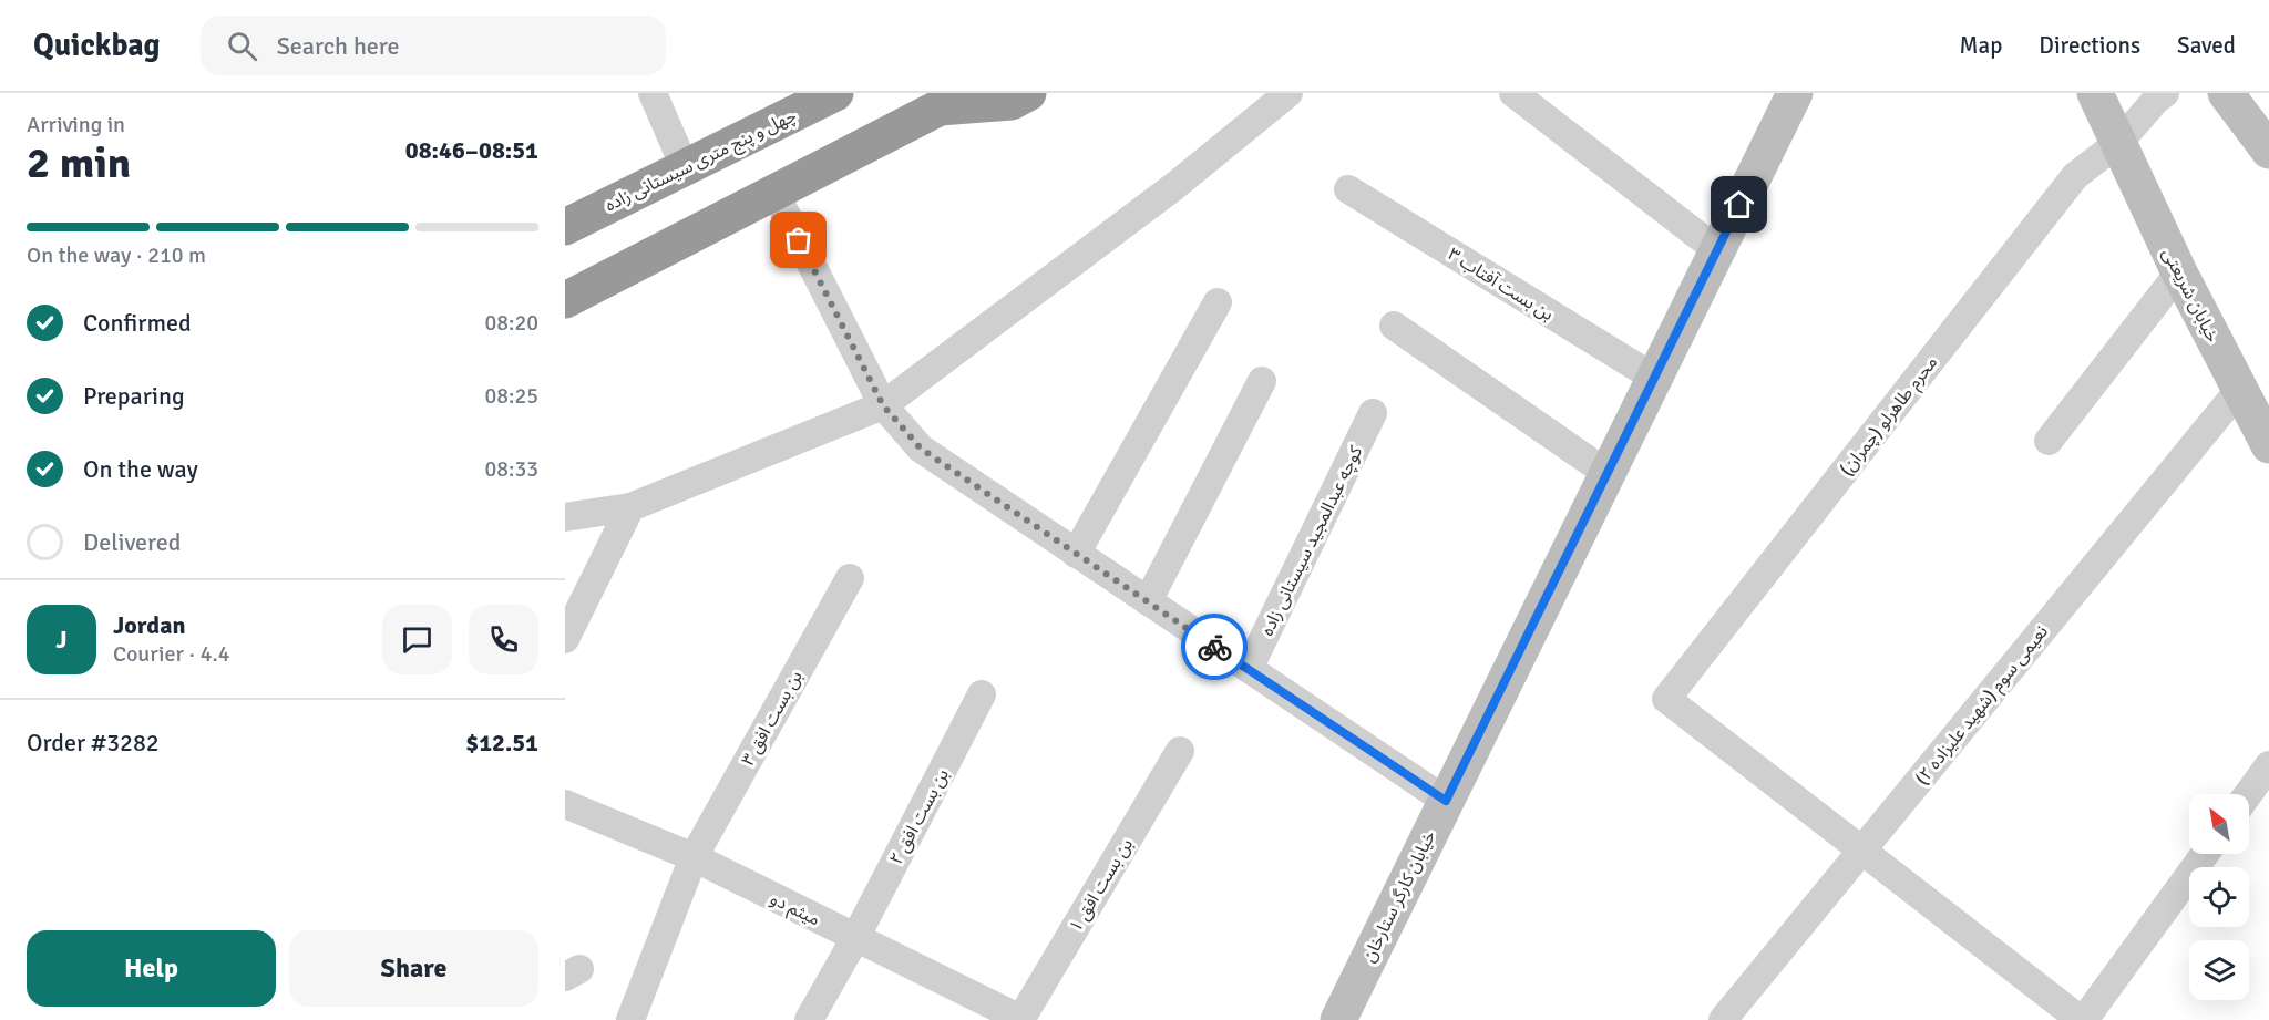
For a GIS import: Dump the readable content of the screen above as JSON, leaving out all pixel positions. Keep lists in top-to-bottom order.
{
  "streets": {
    "highway": ["چهل و پنج متری سیستانی زاده"],
    "street": [
      "بن بست آفتاب ۳",
      "خیابان شریعتی",
      "محرم طاهرلو (چمران)",
      "کوچه عبدالمجید سیستانی زاده",
      "نعیمی سوم (شهید علیزاده ۲)",
      "بن بست افق ۳",
      "بن بست افق ۲",
      "بن بست افق ۱",
      "خیابان کارگر ستارخان",
      "میثم دو"
    ]
  },
  "crossings": [
    ["بن بست آفتاب ۳", "خیابان کارگر ستارخان"],
    ["خیابان شریعتی", "محرم طاهرلو (چمران)"],
    ["خیابان شریعتی", "نعیمی سوم (شهید علیزاده ۲)"],
    ["محرم طاهرلو (چمران)", "نعیمی سوم (شهید علیزاده ۲)"],
    ["بن بست افق ۳", "میثم دو"],
    ["بن بست افق ۲", "میثم دو"],
    ["بن بست افق ۱", "میثم دو"]
  ],
  "north": "top left",
  "page": {
    "header": "Quickbag",
    "search": "Search here",
    "nav": ["Map", "Directions", "Saved"],
    "heading": ["2 min", "Arriving in", "08:46–08:51"],
    "panel": [
      "Jordan",
      "Courier · 4.4",
      "Order #3282",
      "$12.51"
    ],
    "bar": "On the way · 210 m",
    "list": [
      ["Confirmed", "08:20"],
      ["Preparing", "08:25"],
      ["On the way", "08:33"],
      "Delivered"
    ],
    "round": "J",
    "buttons": ["Help", "Share"]
  }
}
